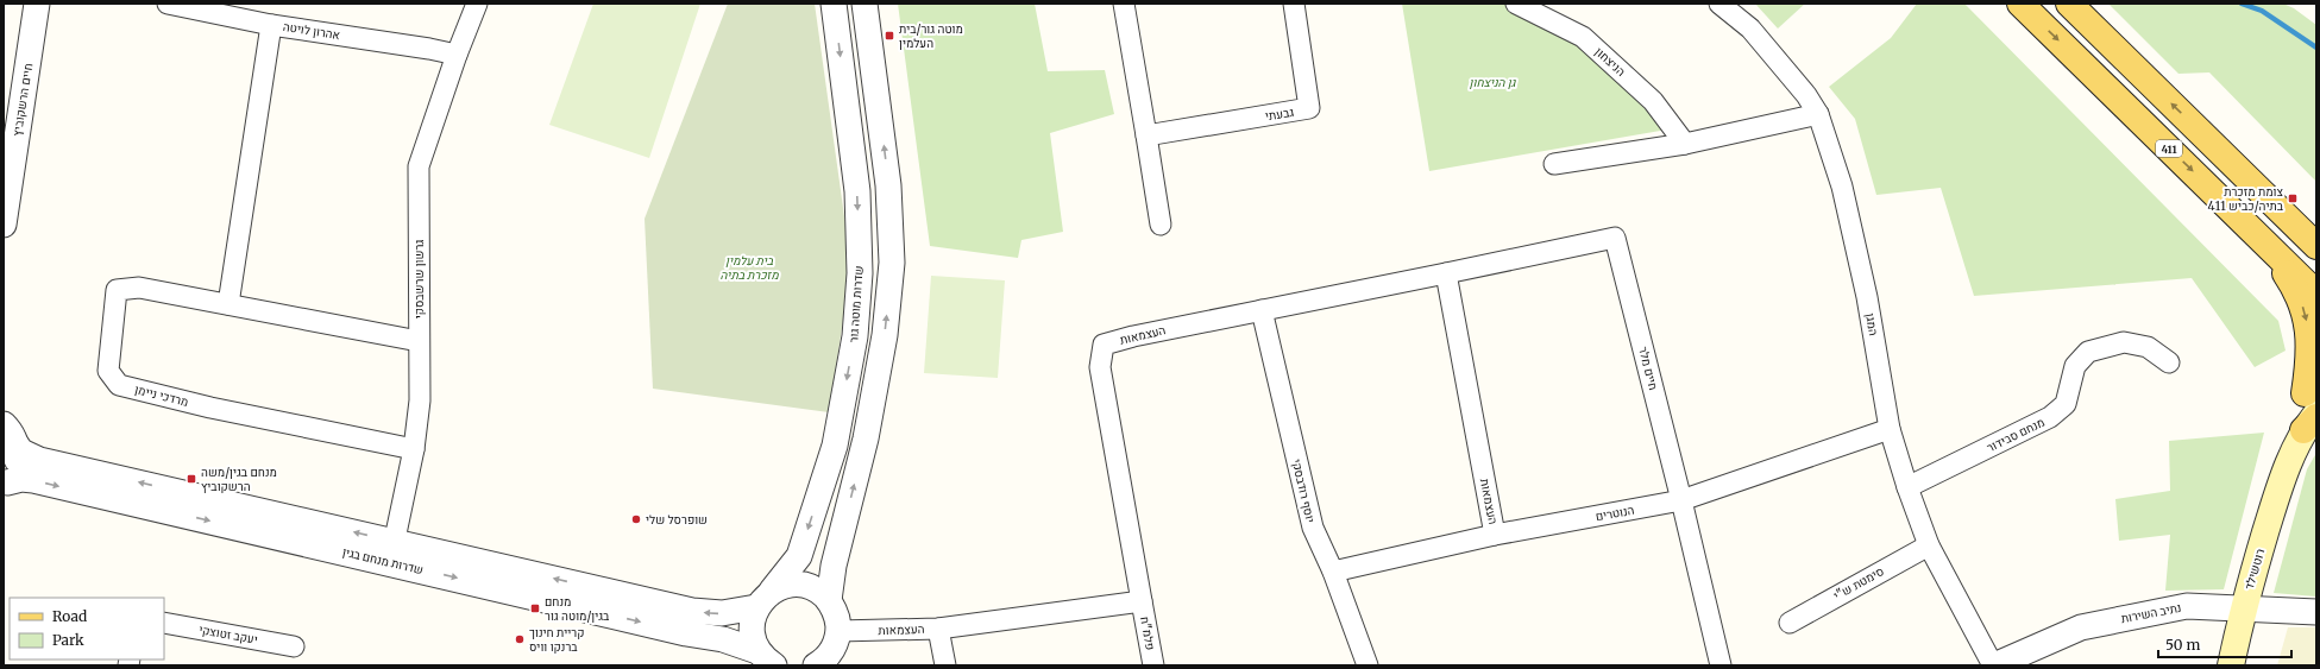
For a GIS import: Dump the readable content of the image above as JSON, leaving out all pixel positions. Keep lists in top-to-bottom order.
{
  "streets": {
    "main road": ["411", "רוטשילד"],
    "street": [
      "אהרון לויטה",
      "הניצחון",
      "חיים הרשקוביץ",
      "גבעתי",
      "גרשון שרשבסקי",
      "שדרות מוטה גור",
      "המגן",
      "העצמאות",
      "חיים מלר",
      "מרדכי ניימן",
      "מנחם סבידור",
      "יוסף רודבסקי",
      "הנוטרים",
      "שדרות מנחם בגין",
      "סימטת ש\"י",
      "נתיב השירות",
      "פלמ\"ח",
      "יעקב זטוצקי"
    ]
  },
  "crossings": [
    ["אהרון לויטה", "גרשון שרשבסקי"],
    ["גרשון שרשבסקי", "מרדכי ניימן"],
    ["גרשון שרשבסקי", "שדרות מנחם בגין"],
    ["שדרות מוטה גור", "שדרות מנחם בגין"],
    ["המגן", "מנחם סבידור"],
    ["המגן", "הנוטרים"],
    ["המגן", "סימטת ש\"י"],
    ["המגן", "נתיב השירות"],
    ["העצמאות", "חיים מלר"],
    ["העצמאות", "יוסף רודבסקי"],
    ["העצמאות", "הנוטרים"],
    ["העצמאות", "פלמ\"ח"],
    ["חיים מלר", "הנוטרים"],
    ["יוסף רודבסקי", "הנוטרים"],
    ["רוטשילד", "נתיב השירות"]
  ],
  "parks": ["גן הניצחון", "בית עלמין מזכרת בתיה"],
  "places": {
    "transit": [
      "מוטה גור/בית העלמין",
      "צומת מזכרת בתיה/כביש 411",
      "מנחם בגין/משה הרשקוביץ",
      "מנחם בגין/מוטה גור"
    ],
    "other": ["שופרסל שלי", "קריית חינוך ברנקו וויס"]
  },
  "legend": ["Road", "Park"],
  "scale_bar": "50 m"
}
